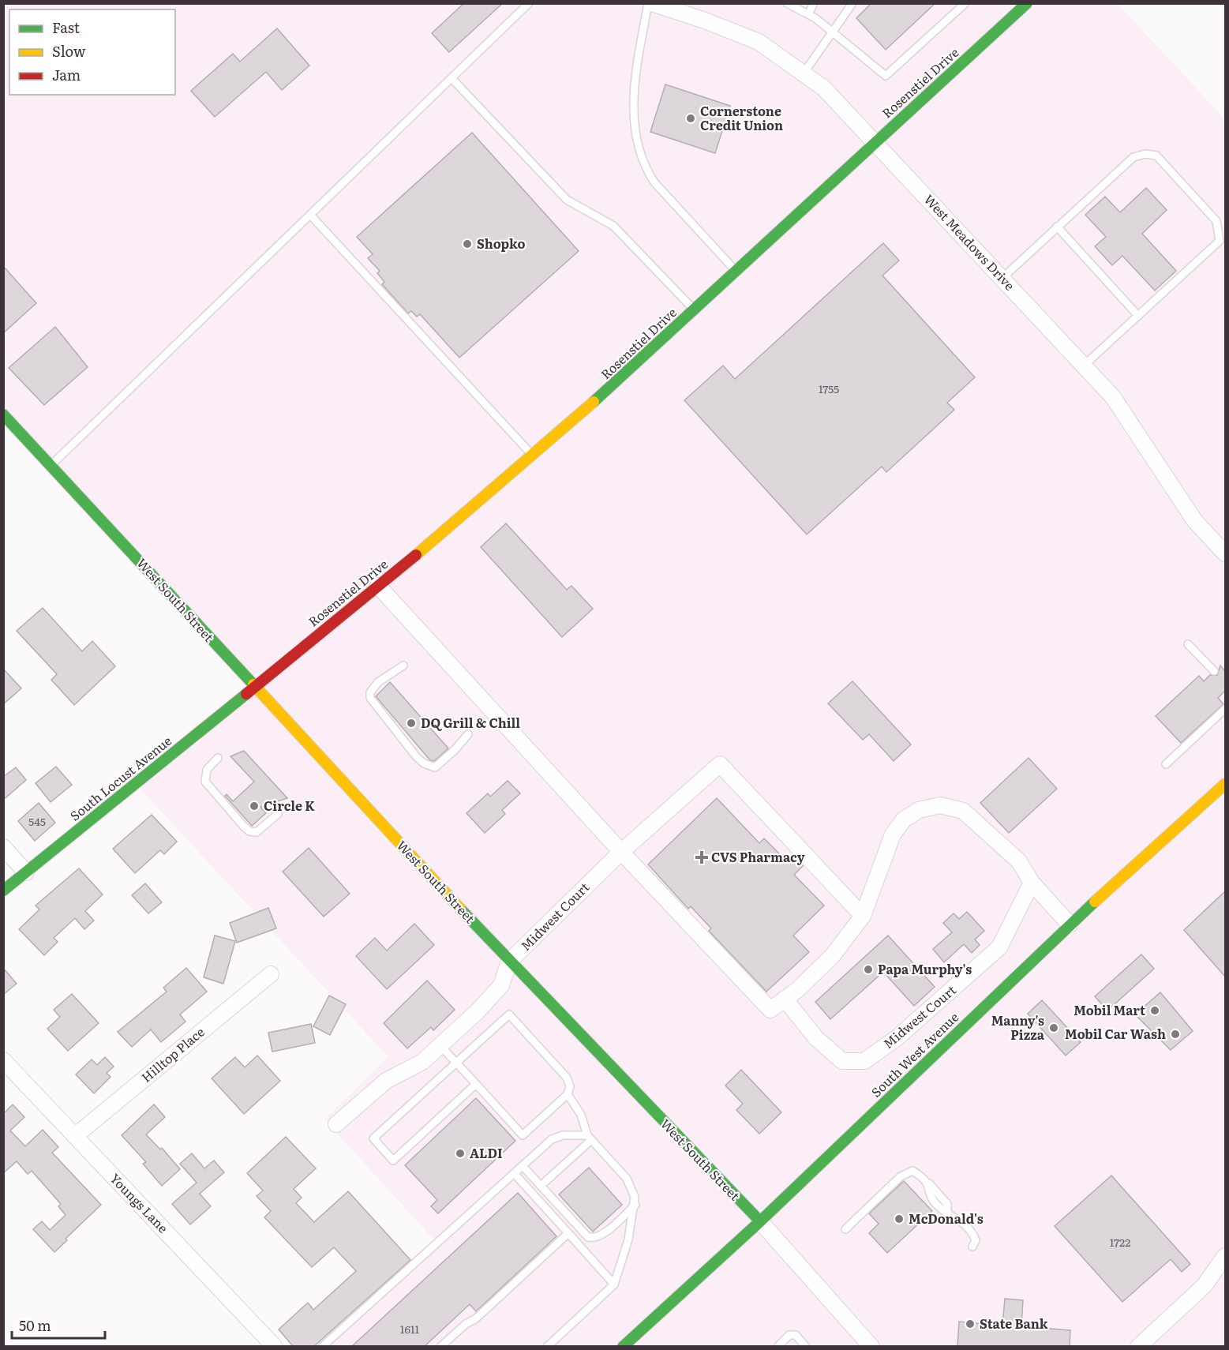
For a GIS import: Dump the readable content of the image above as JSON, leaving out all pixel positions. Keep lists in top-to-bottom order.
{
  "streets": {
    "main road": [
      "Rosenstiel Drive",
      "West South Street",
      "South Locust Avenue",
      "South West Avenue"
    ],
    "street": [
      "West Meadows Drive",
      "Midwest Court",
      "Hilltop Place",
      "Youngs Lane"
    ]
  },
  "crossings": [
    ["Rosenstiel Drive", "West Meadows Drive"],
    ["Rosenstiel Drive", "West South Street"],
    ["Rosenstiel Drive", "South Locust Avenue"],
    ["West South Street", "South Locust Avenue"],
    ["West South Street", "Midwest Court"],
    ["West South Street", "South West Avenue"],
    ["Hilltop Place", "Youngs Lane"]
  ],
  "places": {
    "other": [
      "Cornerstone Credit Union",
      "Shopko",
      "DQ Grill & Chill",
      "Circle K",
      "Papa Murphy's",
      "Mobil Mart",
      "Manny's Pizza",
      "Mobil Car Wash",
      "ALDI",
      "McDonald's",
      "State Bank"
    ],
    "health": ["CVS Pharmacy"]
  },
  "house_numbers": [
    "1755",
    "545",
    "1722",
    "1611"
  ],
  "legend": ["Fast", "Slow", "Jam"],
  "scale_bar": "50 m"
}
